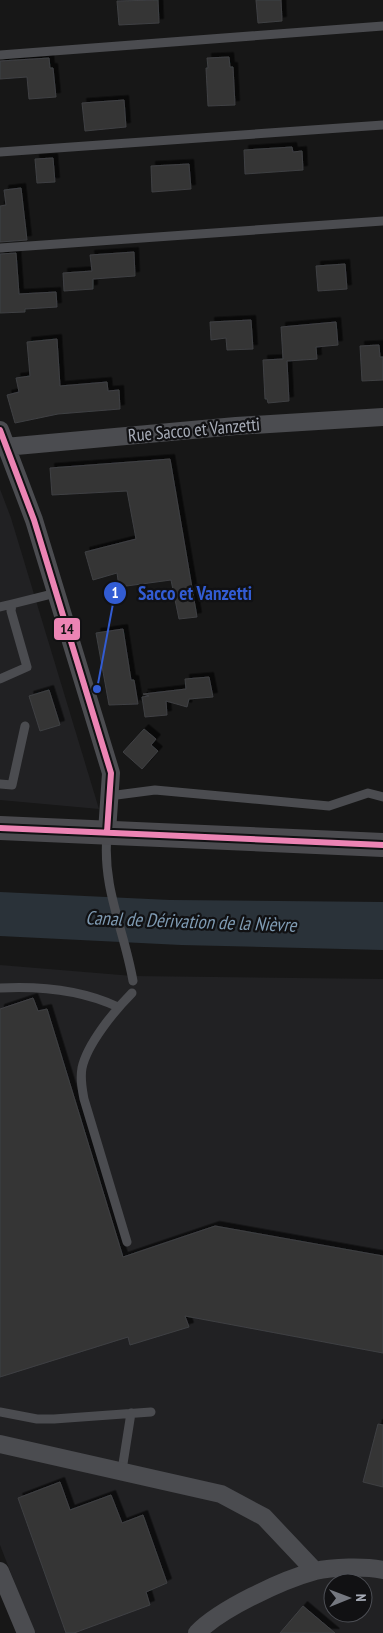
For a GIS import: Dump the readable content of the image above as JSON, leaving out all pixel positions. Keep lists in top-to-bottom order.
{
  "streets": {
    "street": ["Rue Sacco et Vanzetti"]
  },
  "water": ["Canal de Dérivation de la Nièvre"],
  "places": ["Sacco et Vanzetti"],
  "lines": ["transit line 14"],
  "north": "right"
}
